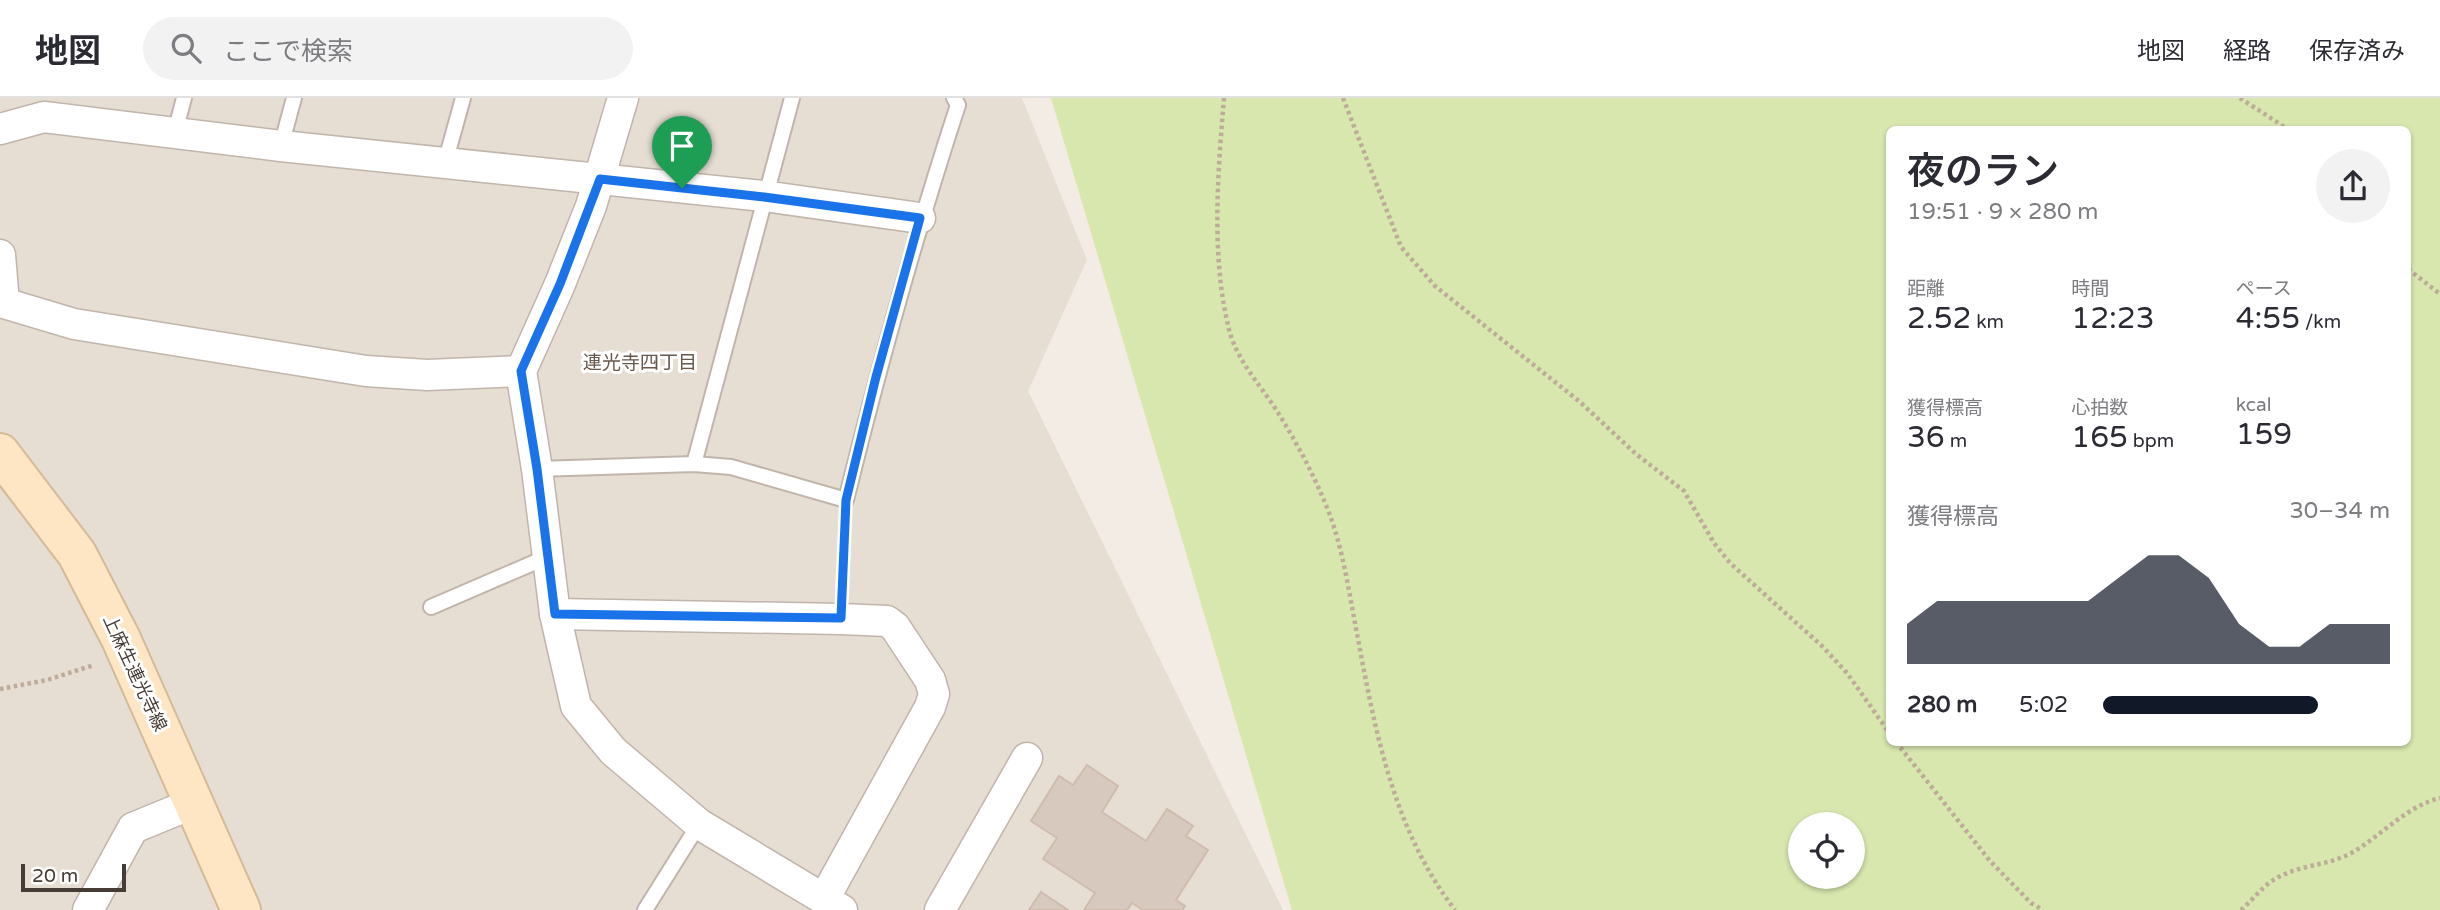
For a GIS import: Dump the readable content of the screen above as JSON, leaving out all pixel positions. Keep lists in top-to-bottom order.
{
  "streets": {
    "main road": ["上麻生連光寺線"]
  },
  "districts": ["連光寺四丁目"],
  "scale_bar": "20 m",
  "page": {
    "header": "地図",
    "search": "ここで検索",
    "nav": ["地図", "経路", "保存済み"],
    "heading": ["夜のラン", "19:51 · 9 × 280 m"],
    "stats": [
      ["距離", "2.52 km"],
      ["時間", "12:23"],
      ["ペース", "4:55 /km"],
      ["獲得標高", "36 m"],
      ["心拍数", "165 bpm"],
      ["kcal", "159"]
    ],
    "chart": ["獲得標高", "30–34 m"],
    "list": [
      {
        "name": "280 m",
        "note": "5:02"
      }
    ],
    "scale": "20 m"
  }
}
